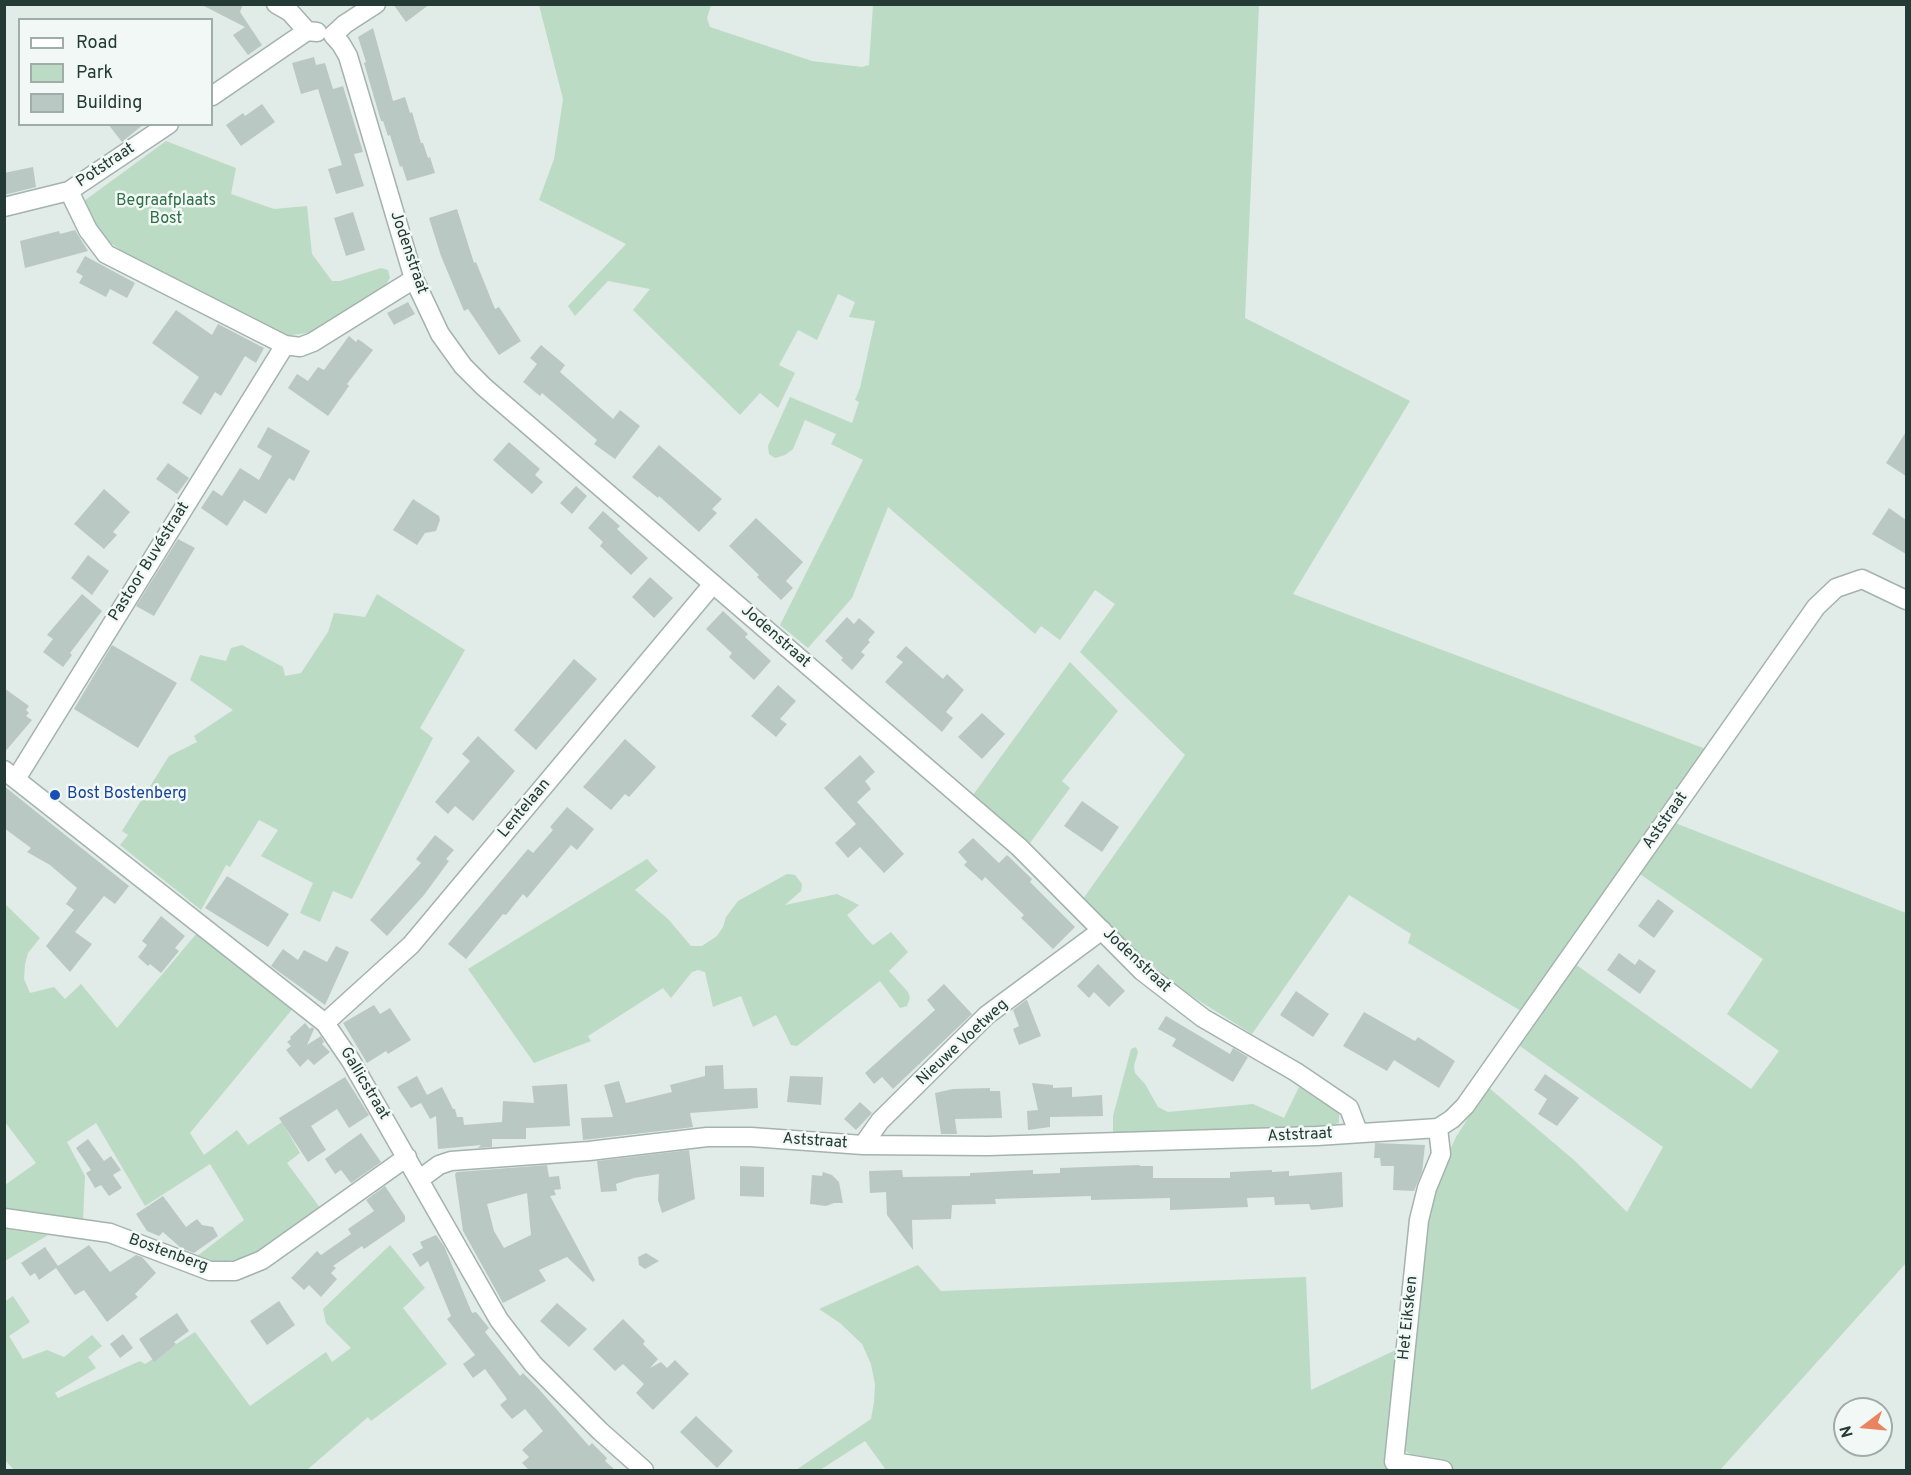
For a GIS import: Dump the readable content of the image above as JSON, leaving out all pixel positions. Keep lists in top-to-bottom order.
{
  "streets": {
    "street": [
      "Potstraat",
      "Jodenstraat",
      "Pastoor Buvéstraat",
      "Lentelaan",
      "Aststraat",
      "Nieuwe Voetweg",
      "Gallicstraat",
      "Bostenberg",
      "Het Eiksken"
    ]
  },
  "crossings": [
    ["Jodenstraat", "Lentelaan"],
    ["Jodenstraat", "Aststraat"],
    ["Jodenstraat", "Nieuwe Voetweg"],
    ["Pastoor Buvéstraat", "Gallicstraat"],
    ["Lentelaan", "Gallicstraat"],
    ["Aststraat", "Nieuwe Voetweg"],
    ["Aststraat", "Gallicstraat"],
    ["Aststraat", "Het Eiksken"],
    ["Gallicstraat", "Bostenberg"]
  ],
  "parks": ["Begraafplaats Bost"],
  "places": ["Bost Bostenberg"],
  "legend": ["Road", "Park", "Building"],
  "north": "left"
}
